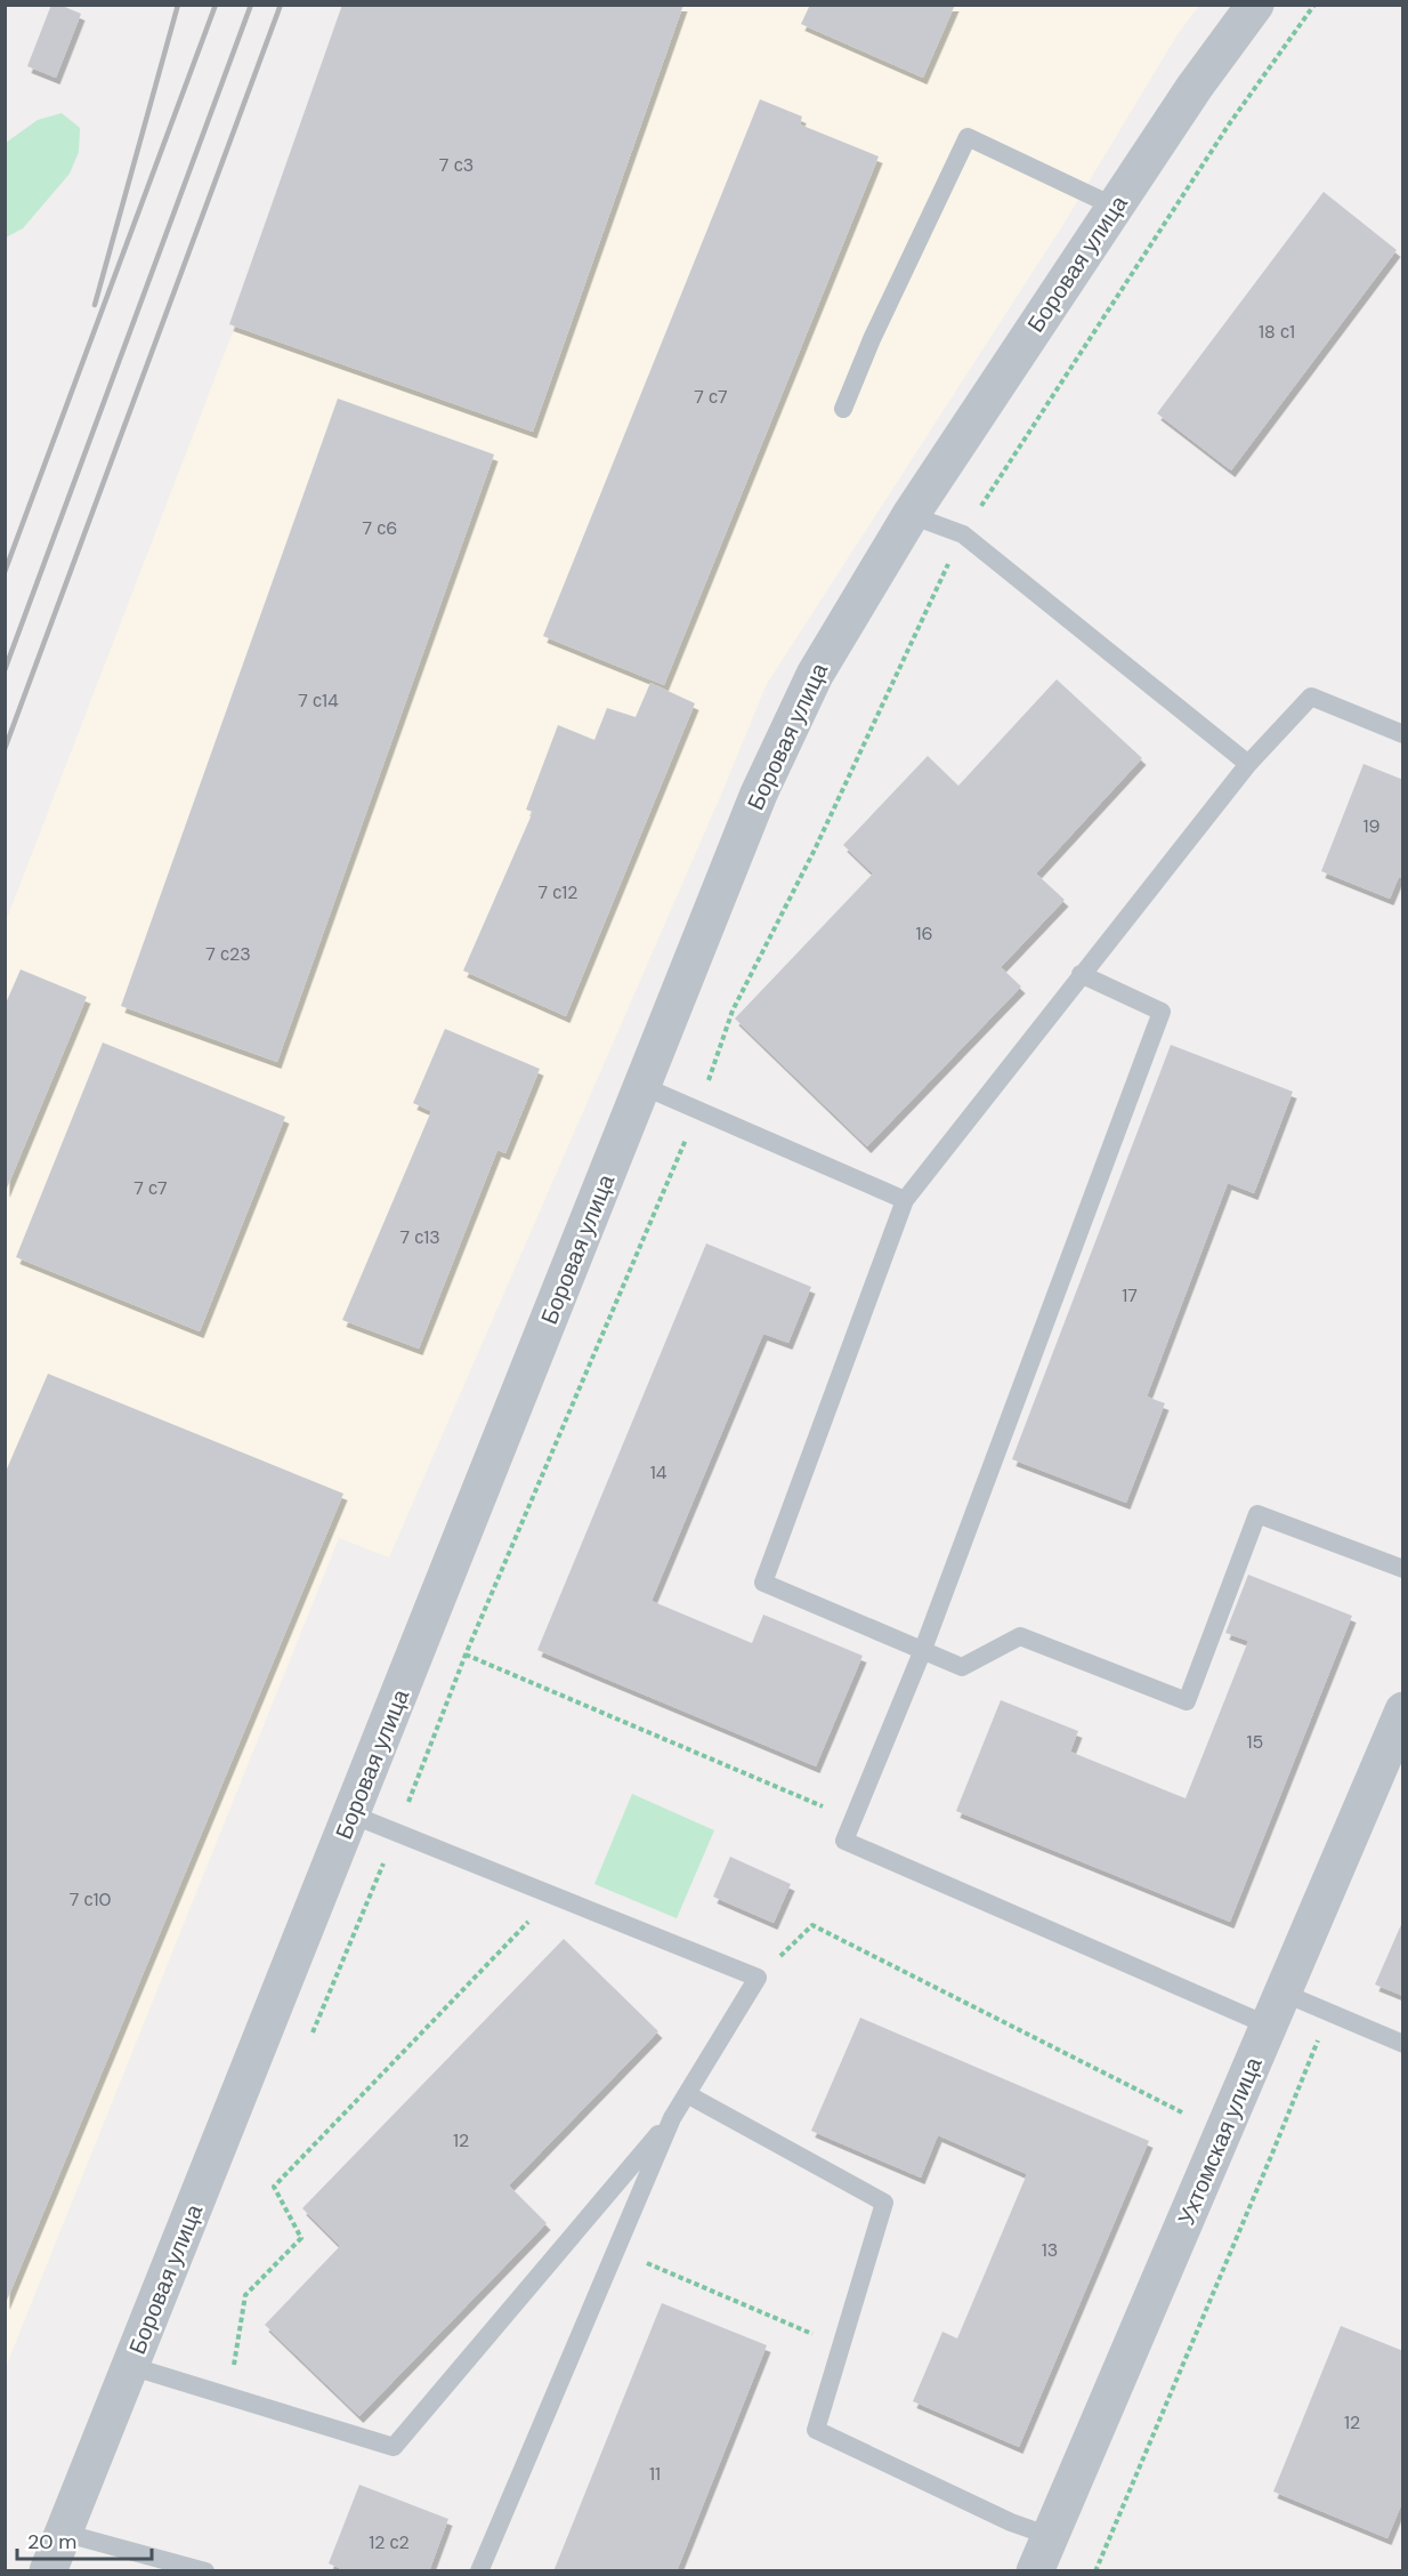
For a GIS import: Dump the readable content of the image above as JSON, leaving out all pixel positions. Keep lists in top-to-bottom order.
{
  "streets": {
    "street": ["Боровая улица", "Ухтомская улица"]
  },
  "house_numbers": [
    "7 с3",
    "18 с1",
    "7 с7",
    "7 с6",
    "7 с14",
    "19",
    "7 с12",
    "16",
    "7 с23",
    "7 с7",
    "7 с13",
    "17",
    "14",
    "15",
    "7 с10",
    "12",
    "13",
    "12",
    "11",
    "12 с2"
  ],
  "scale_bar": "20 m"
}
